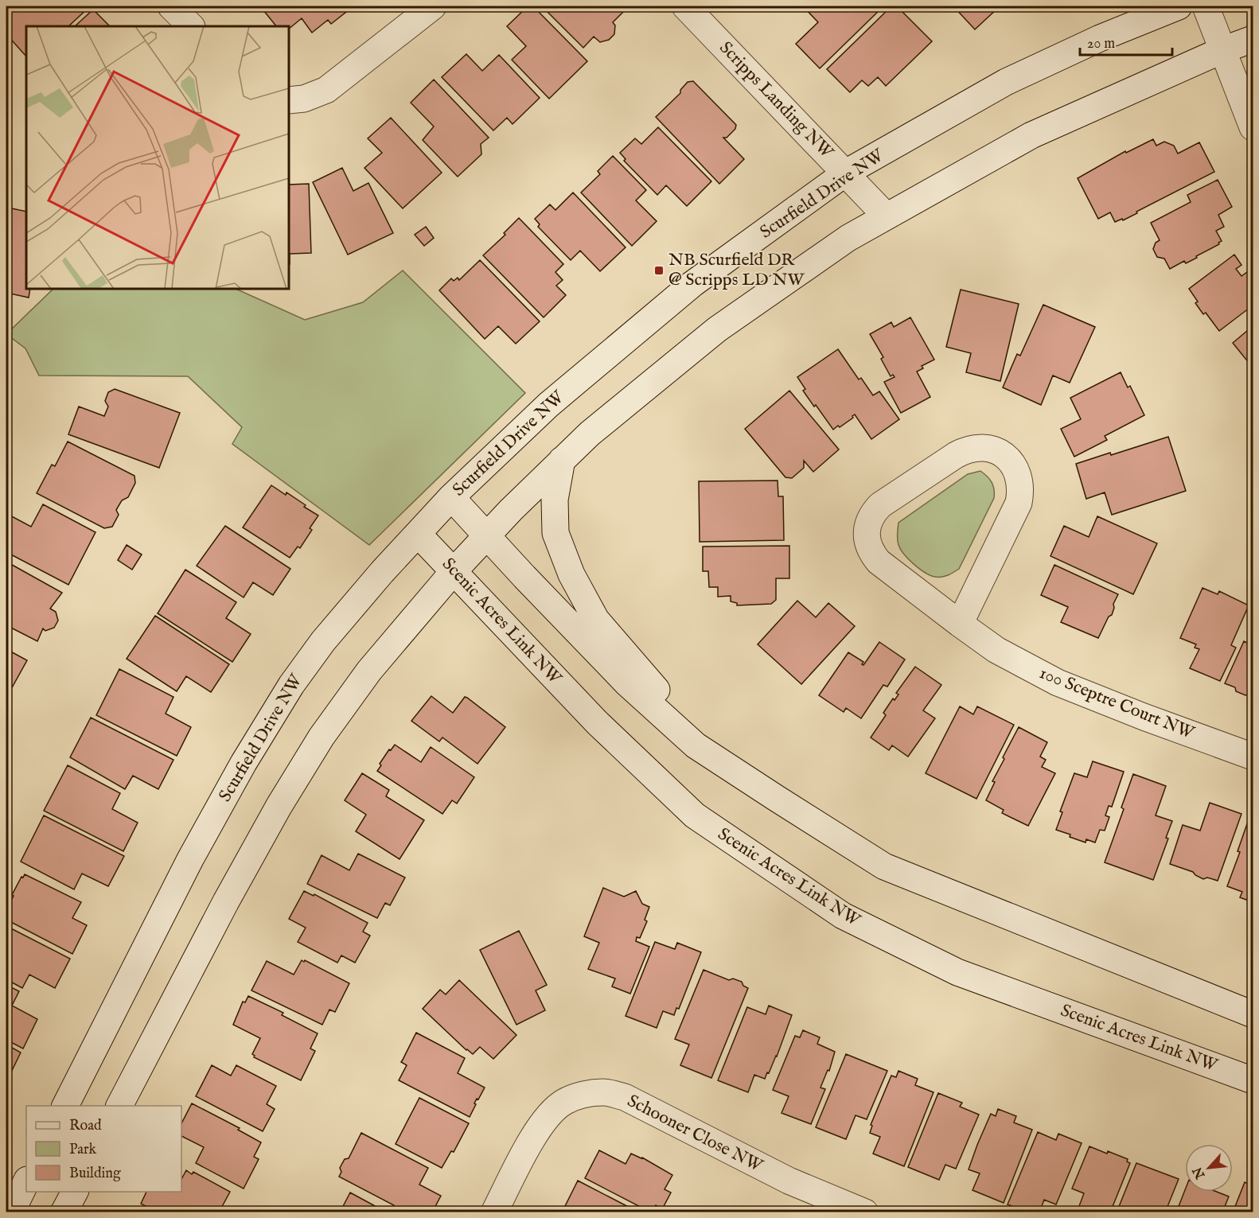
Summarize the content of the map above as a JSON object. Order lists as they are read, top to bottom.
{
  "streets": {
    "street": [
      "Scripps Landing NW",
      "Scurfield Drive NW",
      "Scenic Acres Link NW",
      "100 Sceptre Court NW",
      "Schooner Close NW"
    ]
  },
  "crossings": [
    ["Scripps Landing NW", "Scurfield Drive NW"],
    ["Scurfield Drive NW", "Scenic Acres Link NW"]
  ],
  "places": {
    "transit": ["NB Scurfield DR @ Scripps LD NW"]
  },
  "legend": ["Road", "Park", "Building"],
  "scale_bar": "20 m",
  "north": "bottom left"
}
